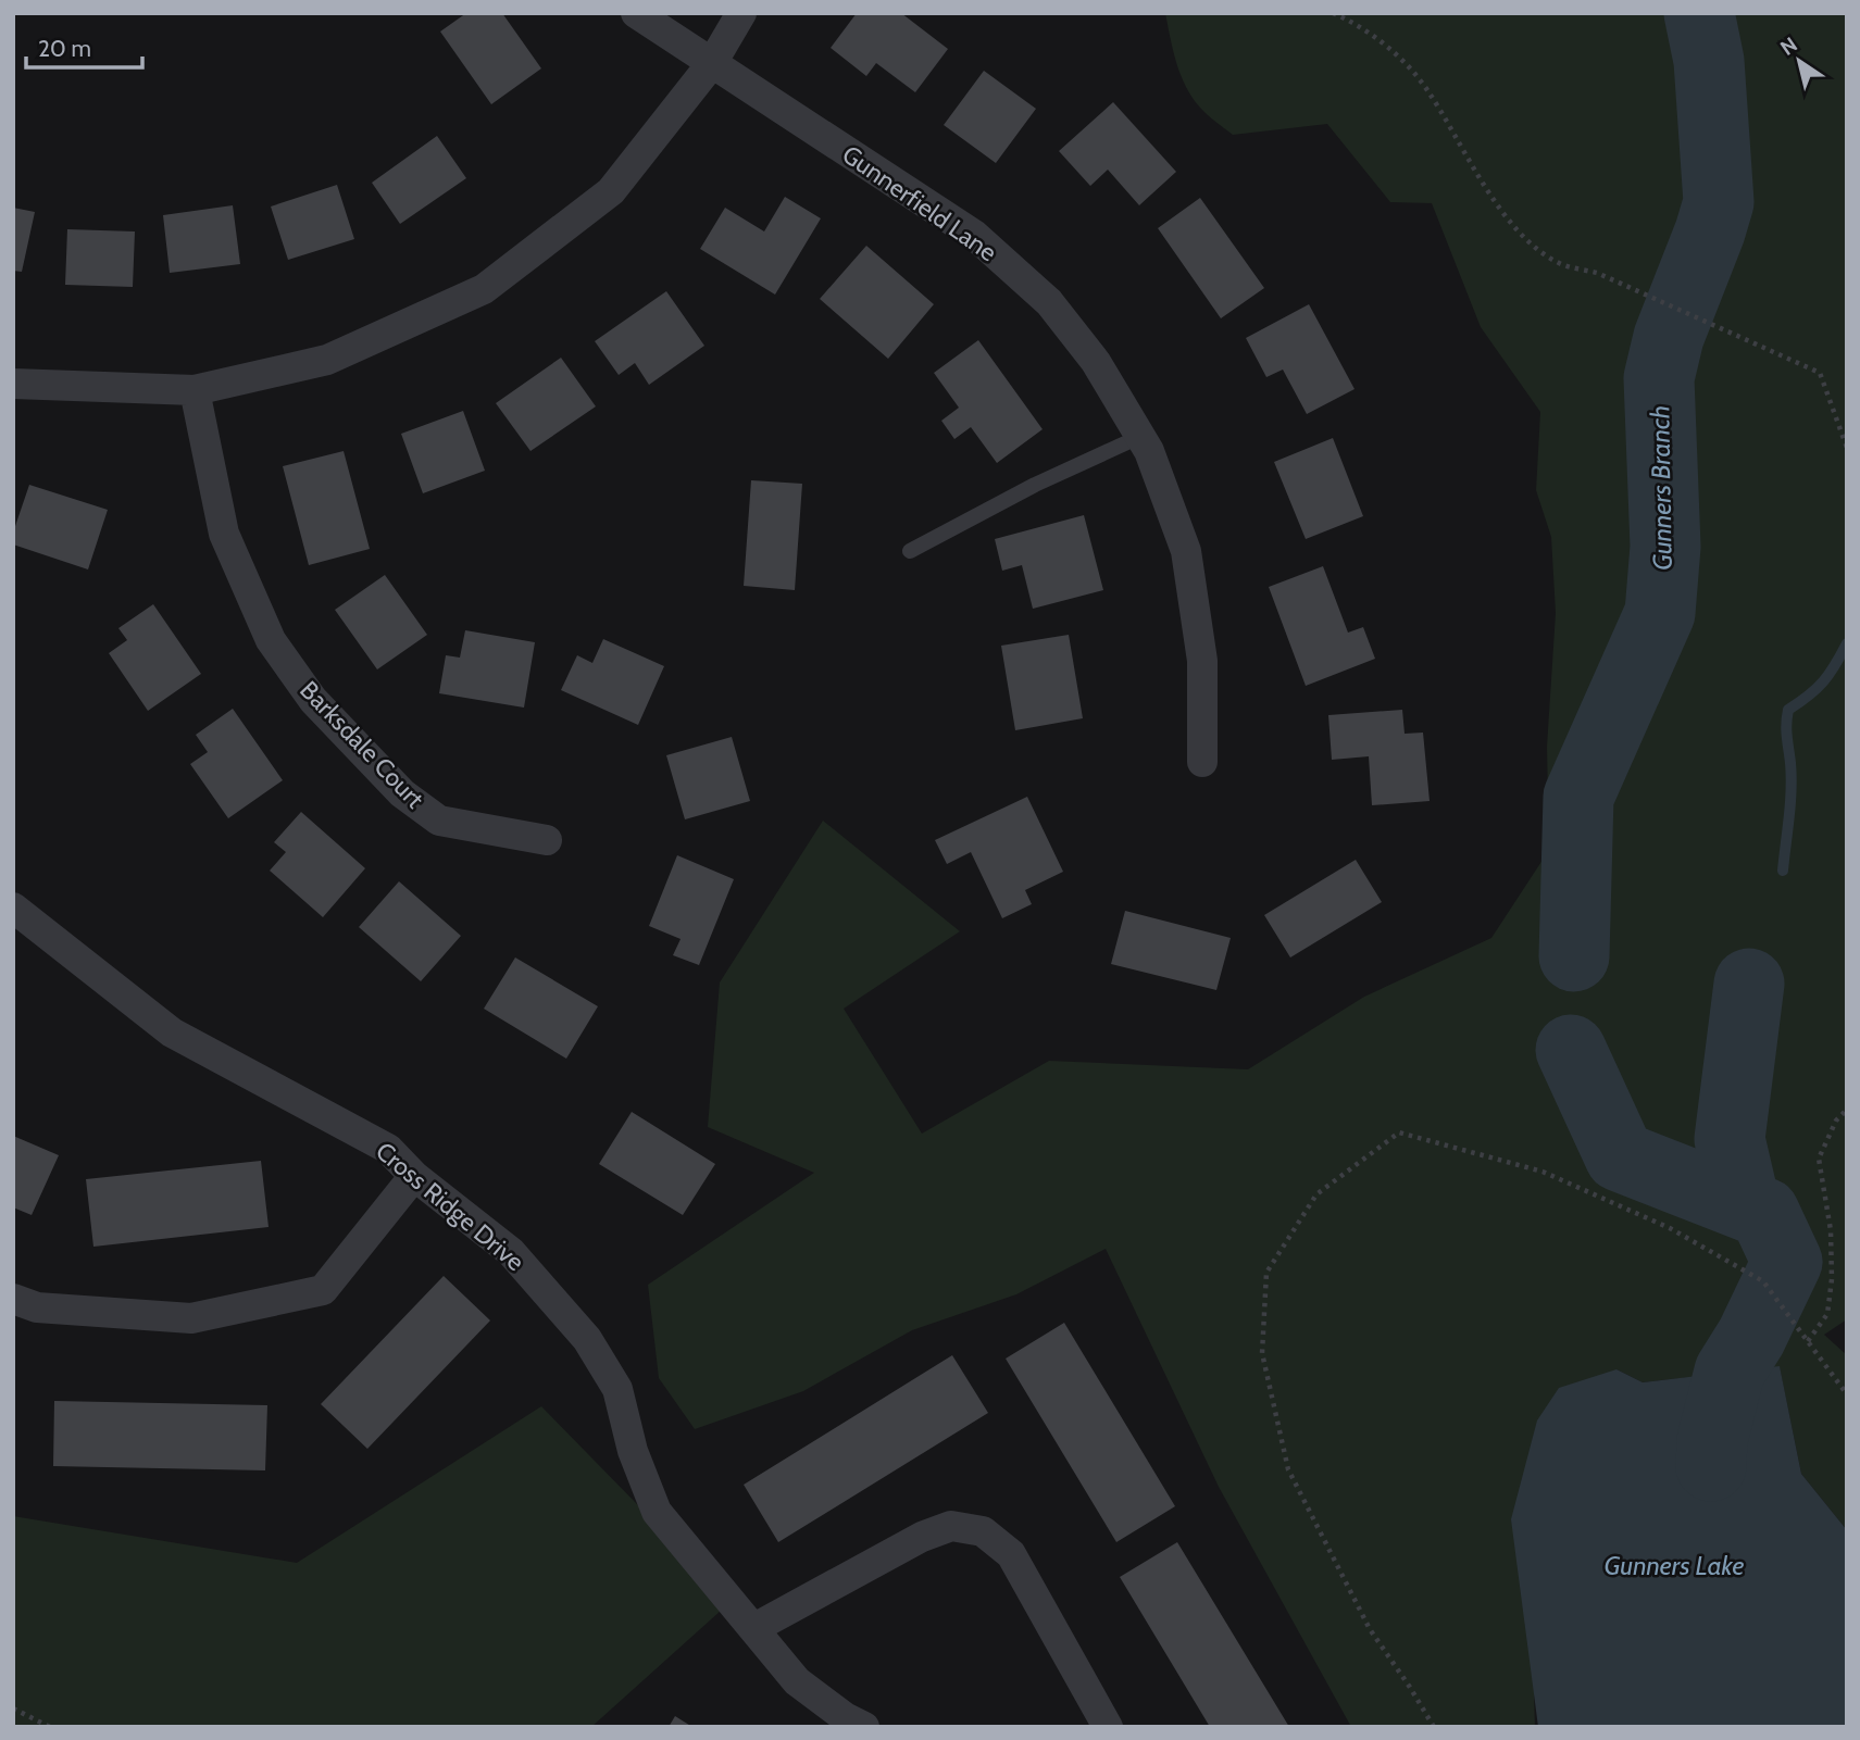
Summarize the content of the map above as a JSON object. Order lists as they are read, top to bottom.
{
  "streets": {
    "street": ["Gunnerfield Lane", "Barksdale Court", "Cross Ridge Drive"]
  },
  "water": ["Gunners Branch", "Gunners Lake"],
  "scale_bar": "20 m",
  "north": "top left"
}
